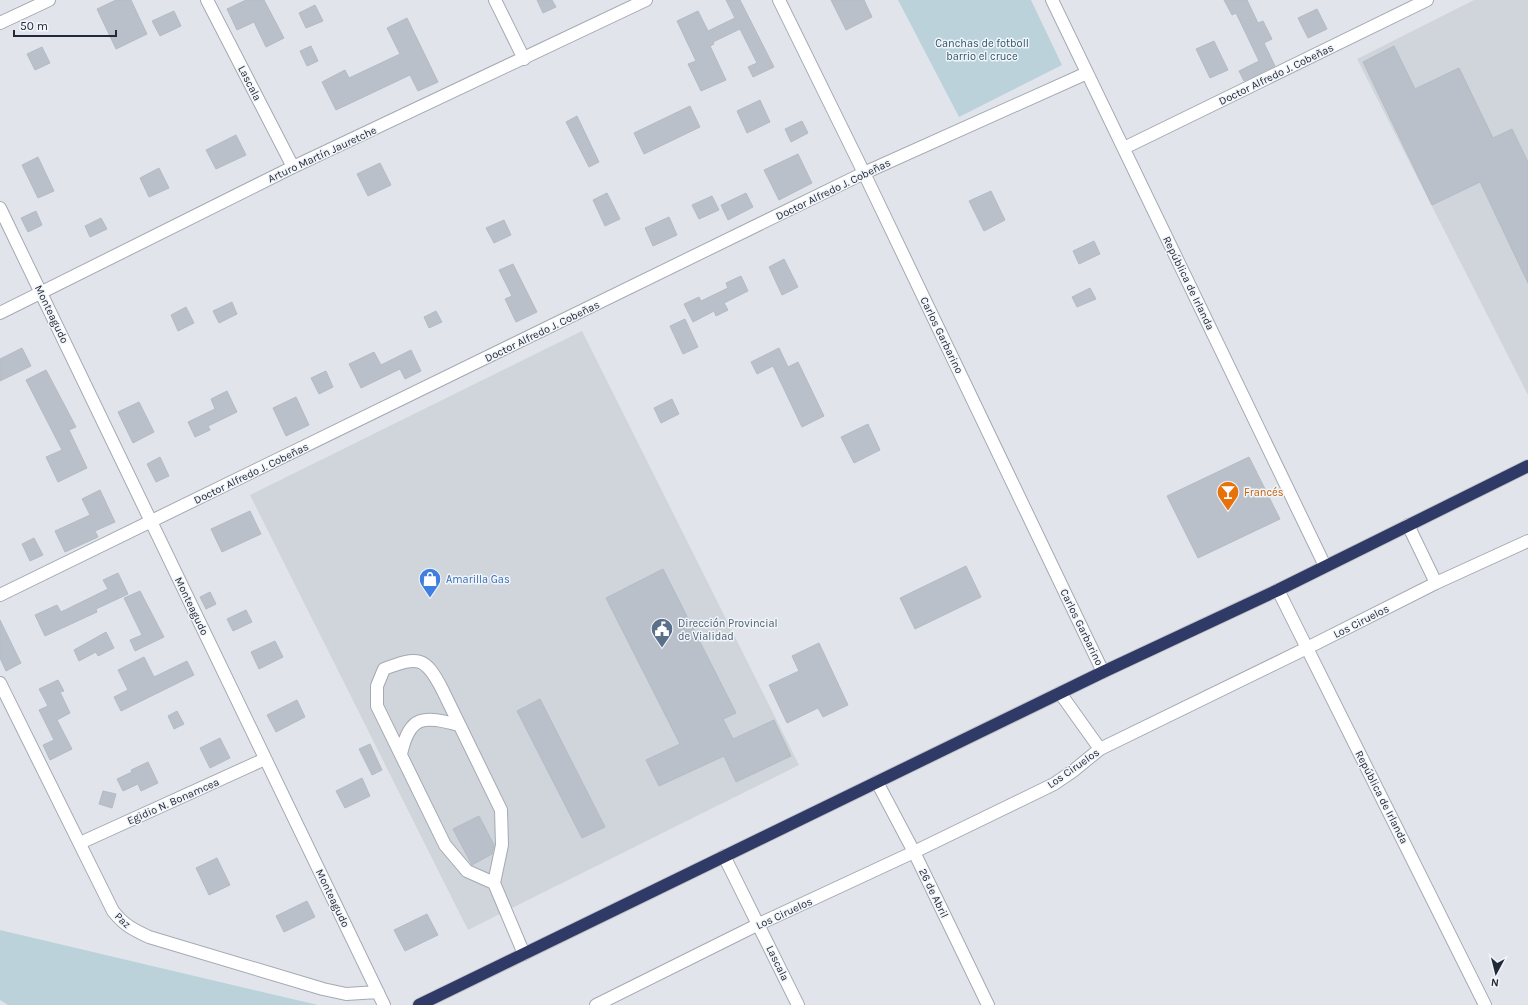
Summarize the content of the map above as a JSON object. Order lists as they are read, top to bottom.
{
  "streets": {
    "street": [
      "Doctor Alfredo J. Cobeñas",
      "Lascala",
      "Arturo Martín Jauretche",
      "República de Irlanda",
      "Monteagudo",
      "Carlos Garbarino",
      "Los Ciruelos",
      "Egidio N. Bonamcea",
      "26 de Abril",
      "Paz"
    ]
  },
  "crossings": [
    ["Doctor Alfredo J. Cobeñas", "República de Irlanda"],
    ["Doctor Alfredo J. Cobeñas", "Monteagudo"],
    ["Doctor Alfredo J. Cobeñas", "Carlos Garbarino"],
    ["Lascala", "Arturo Martín Jauretche"],
    ["Lascala", "Los Ciruelos"],
    ["Arturo Martín Jauretche", "Monteagudo"],
    ["República de Irlanda", "Los Ciruelos"],
    ["Monteagudo", "Egidio N. Bonamcea"],
    ["Monteagudo", "Paz"],
    ["Los Ciruelos", "26 de Abril"],
    ["Egidio N. Bonamcea", "Paz"]
  ],
  "parks": ["Canchas de fotboll barrio el cruce"],
  "places": {
    "bar": ["Francés"],
    "shop": ["Amarilla Gas"],
    "public building": ["Dirección Provincial de Vialidad"]
  },
  "scale_bar": "50 m",
  "north": "bottom"
}
